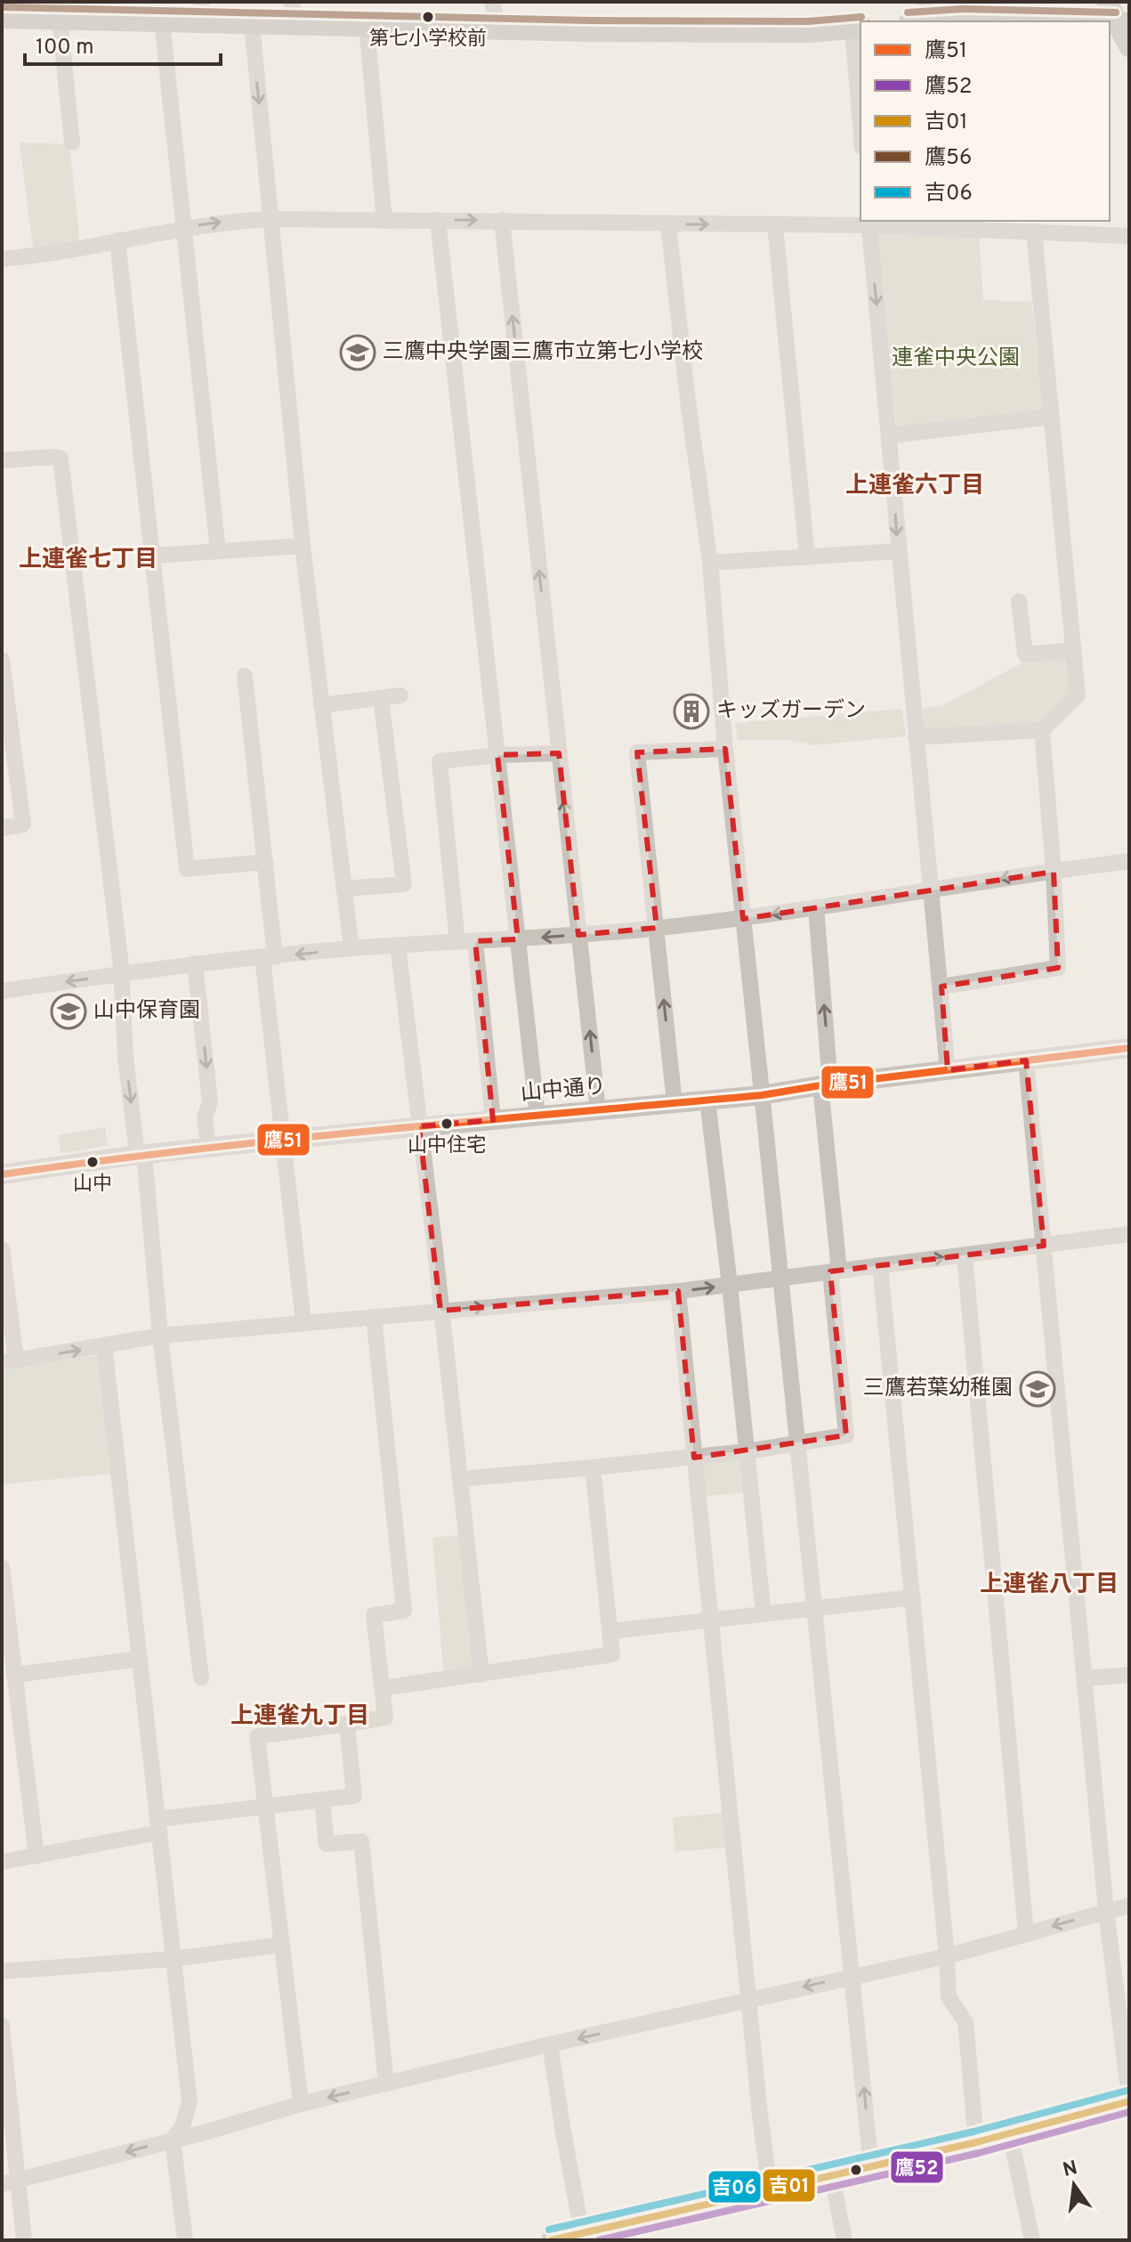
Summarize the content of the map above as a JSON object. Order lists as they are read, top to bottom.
{
  "streets": {
    "street": ["山中通り"]
  },
  "districts": [
    "上連雀六丁目",
    "上連雀七丁目",
    "上連雀八丁目",
    "上連雀九丁目"
  ],
  "parks": ["連雀中央公園"],
  "places": {
    "other": ["第七小学校前", "山中住宅", "山中"],
    "school or university": ["三鷹中央学園三鷹市立第七小学校", "山中保育園", "三鷹若葉幼稚園"],
    "building": ["キッズガーデン"]
  },
  "lines": [
    "transit line 鷹56",
    "transit line 鷹51",
    "transit line 吉06",
    "transit line 吉01",
    "transit line 鷹52"
  ],
  "legend": [
    "鷹51",
    "鷹52",
    "吉01",
    "鷹56",
    "吉06"
  ],
  "scale_bar": "100 m",
  "north": "top"
}
